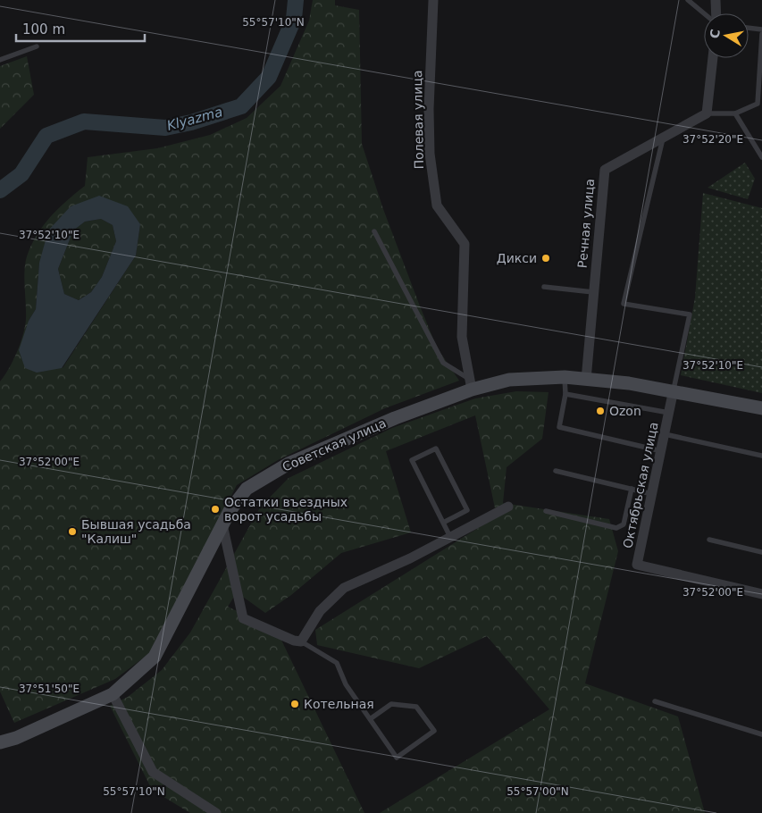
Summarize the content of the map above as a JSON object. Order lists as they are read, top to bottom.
{
  "streets": {
    "main road": ["Советская улица"],
    "street": ["Полевая улица", "Речная улица", "Октябрьская улица"]
  },
  "crossings": [
    ["Полевая улица", "Советская улица"],
    ["Речная улица", "Советская улица"],
    ["Советская улица", "Октябрьская улица"]
  ],
  "water": ["Klyazma"],
  "places": [
    "Дикси",
    "Ozon",
    "Остатки въездных ворот усадьбы",
    "Бывшая усадьба \"Калиш\"",
    "Котельная"
  ],
  "scale_bar": "100 m",
  "north": "left",
  "coordinates": [
    "55°57'10\"N",
    "37°52'20\"E",
    "37°52'10\"E",
    "37°52'00\"E",
    "37°51'50\"E",
    "55°57'00\"N"
  ]
}
